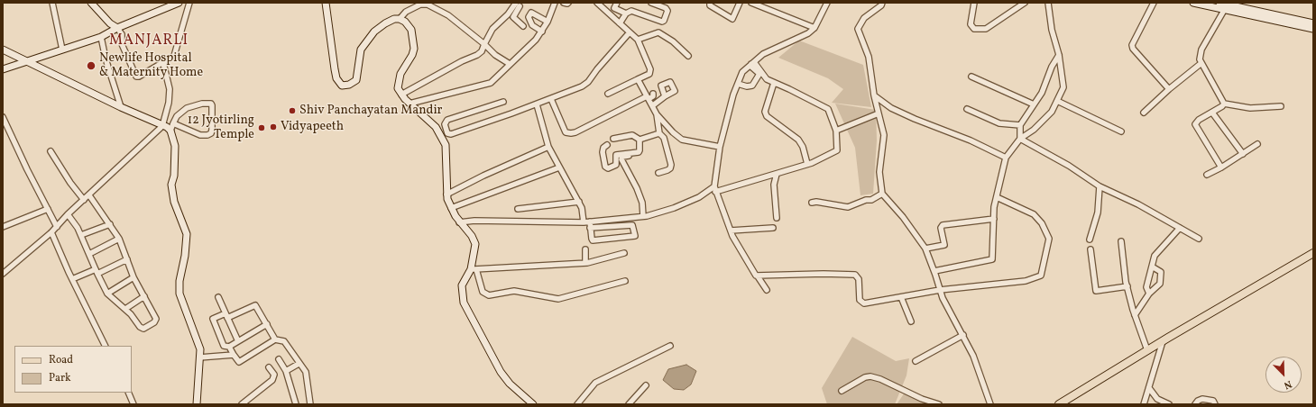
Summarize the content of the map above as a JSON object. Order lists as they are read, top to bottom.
{
  "districts": ["MANJARLI"],
  "places": [
    "Newlife Hospital & Maternity Home",
    "Shiv Panchayatan Mandir",
    "Vidyapeeth",
    "12 Jyotirling Temple"
  ],
  "legend": ["Road", "Park"],
  "north": "bottom right"
}
